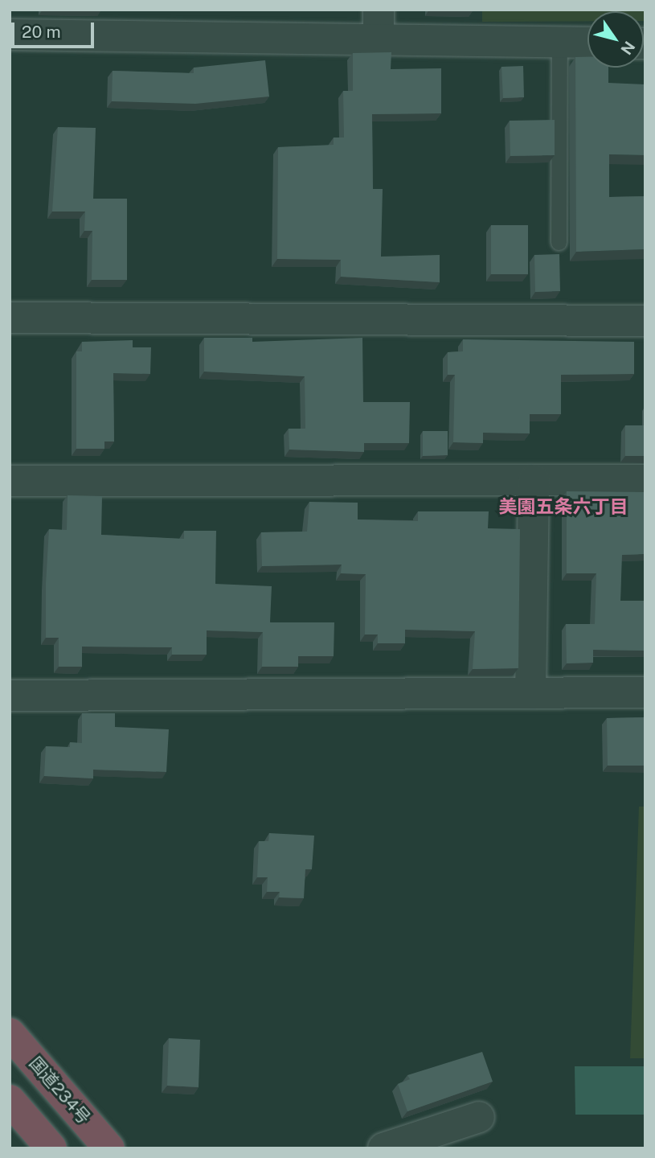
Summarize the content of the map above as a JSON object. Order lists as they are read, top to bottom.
{
  "streets": {
    "highway": ["国道234号"]
  },
  "districts": ["美園五条六丁目"],
  "scale_bar": "20 m",
  "north": "bottom right"
}
